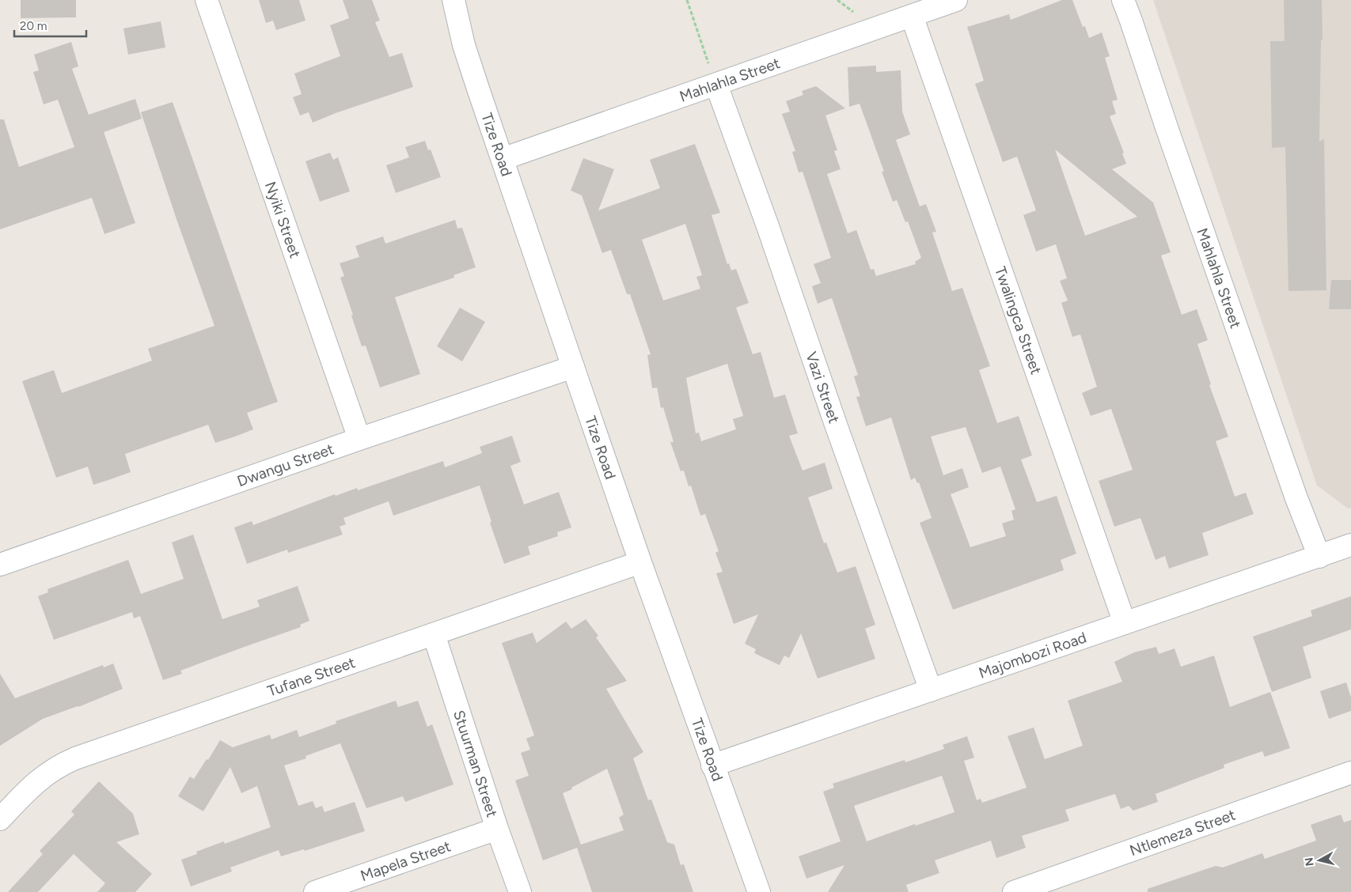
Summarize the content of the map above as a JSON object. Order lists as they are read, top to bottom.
{
  "streets": {
    "street": [
      "Mahlahla Street",
      "Tize Road",
      "Nyiki Street",
      "Twalingca Street",
      "Vazi Street",
      "Dwangu Street",
      "Majombozi Road",
      "Tufane Street",
      "Stuurman Street",
      "Ntlemeza Street",
      "Mapela Street"
    ]
  },
  "crossings": [
    ["Mahlahla Street", "Tize Road"],
    ["Mahlahla Street", "Twalingca Street"],
    ["Mahlahla Street", "Vazi Street"],
    ["Mahlahla Street", "Majombozi Road"],
    ["Tize Road", "Dwangu Street"],
    ["Tize Road", "Majombozi Road"],
    ["Tize Road", "Tufane Street"],
    ["Nyiki Street", "Dwangu Street"],
    ["Twalingca Street", "Majombozi Road"],
    ["Vazi Street", "Majombozi Road"],
    ["Tufane Street", "Stuurman Street"],
    ["Stuurman Street", "Mapela Street"]
  ],
  "scale_bar": "20 m",
  "north": "left"
}
